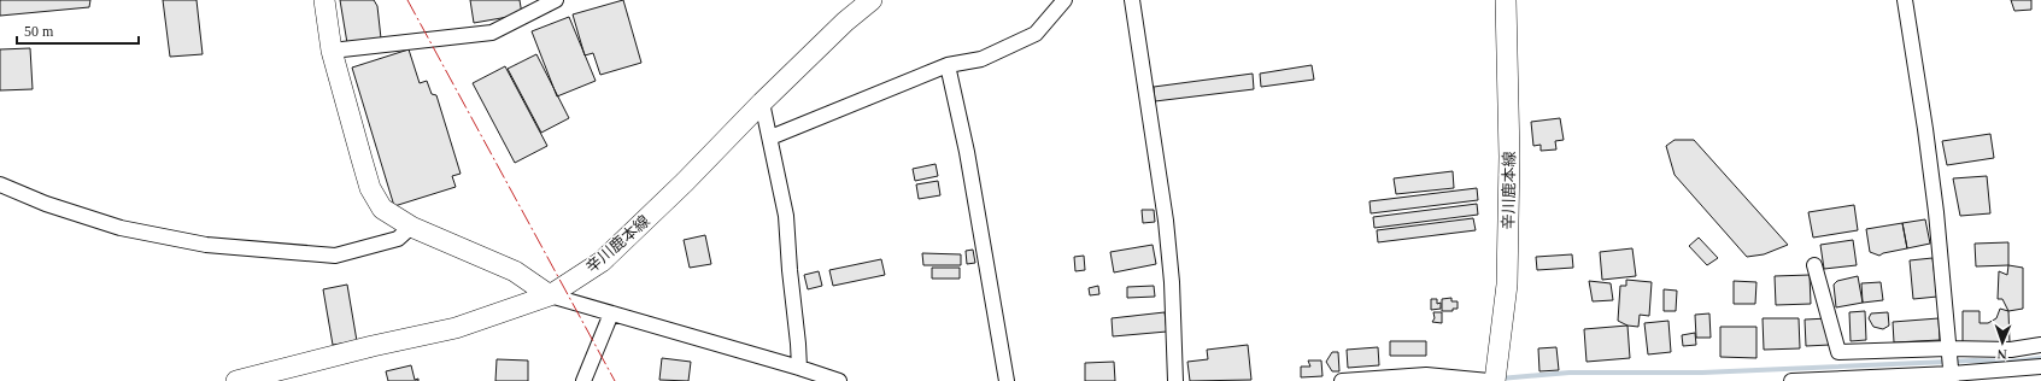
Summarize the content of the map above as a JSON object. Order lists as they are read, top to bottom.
{
  "streets": {
    "main road": ["辛川鹿本線"]
  },
  "scale_bar": "50 m",
  "north": "bottom"
}
